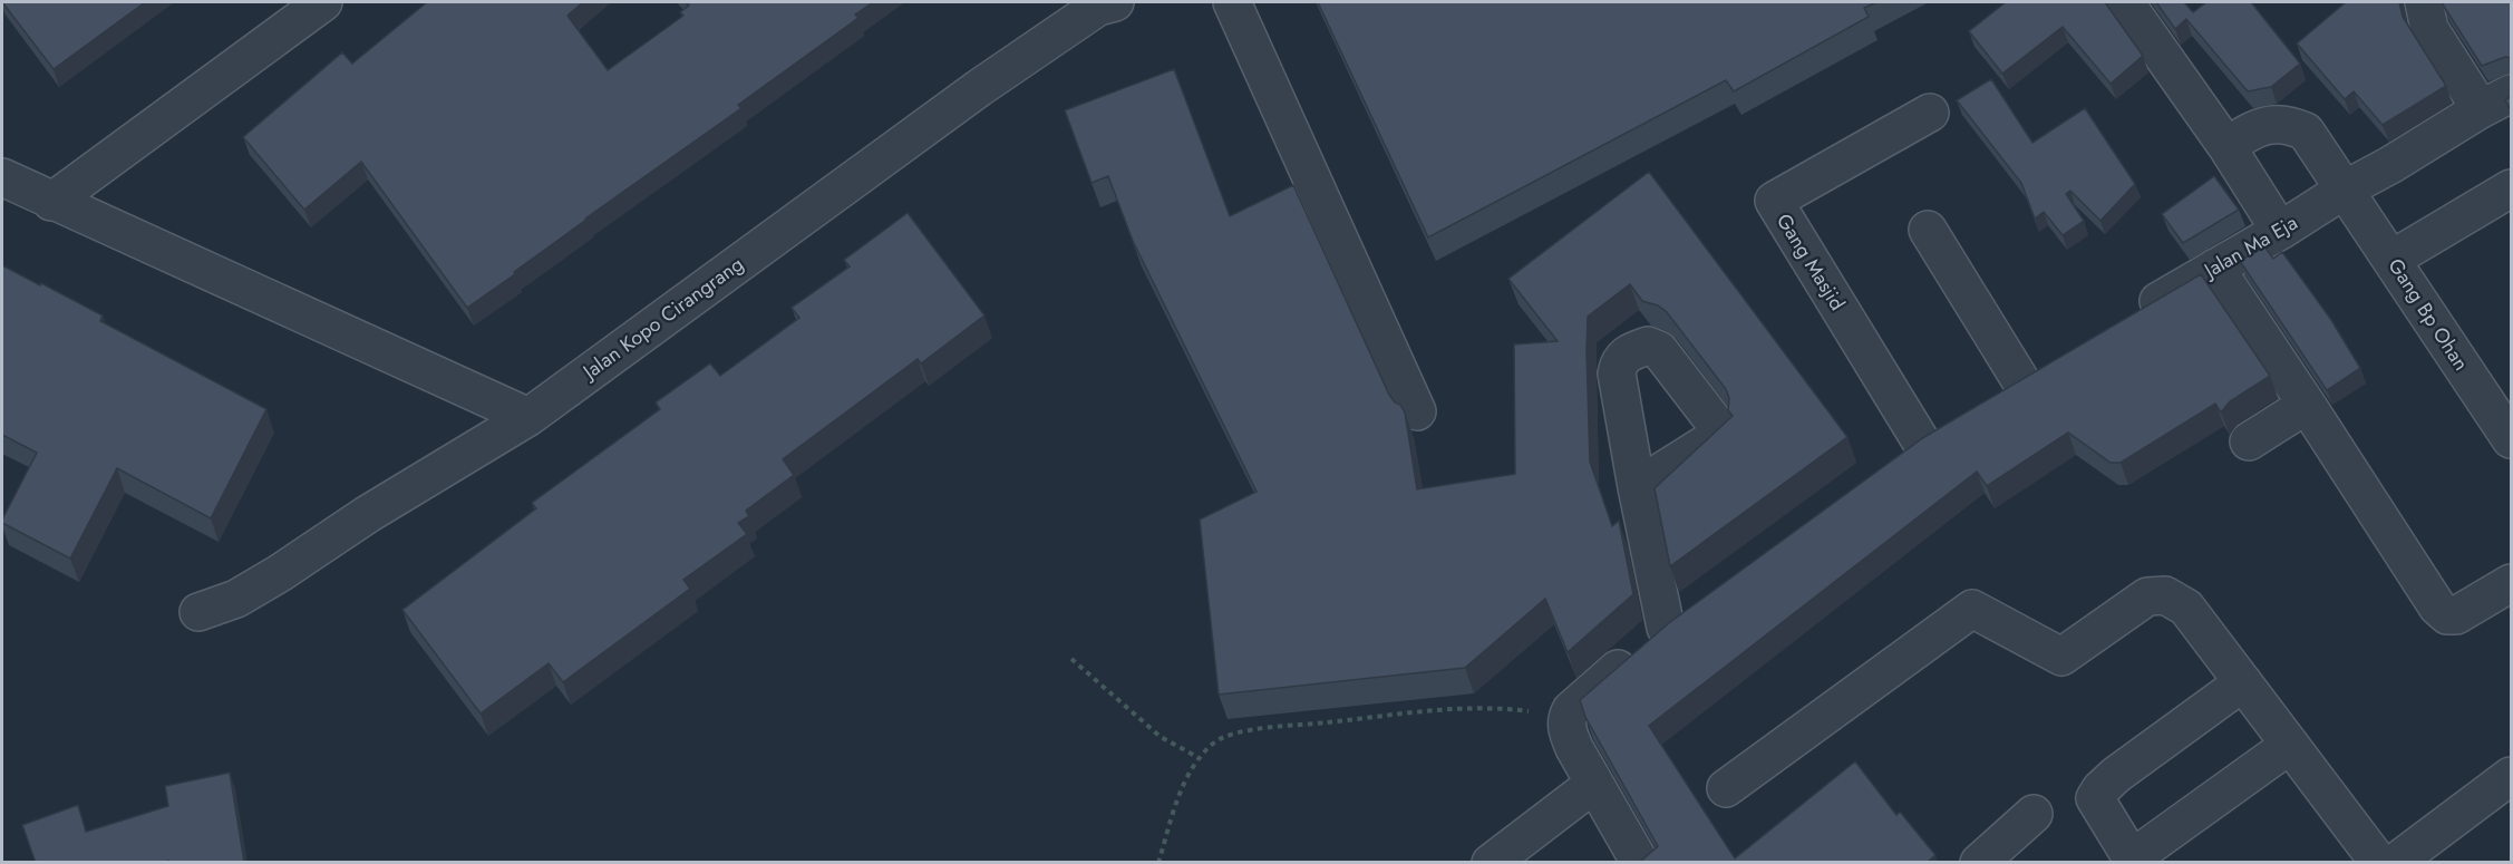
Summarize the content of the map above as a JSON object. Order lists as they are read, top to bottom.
{
  "streets": {
    "street": [
      "Jalan Ma Eja",
      "Gang Masjid",
      "Gang Bp Ohan",
      "Jalan Kopo Cirangrang"
    ]
  },
  "crossings": [
    ["Jalan Ma Eja", "Gang Bp Ohan"]
  ]
}
